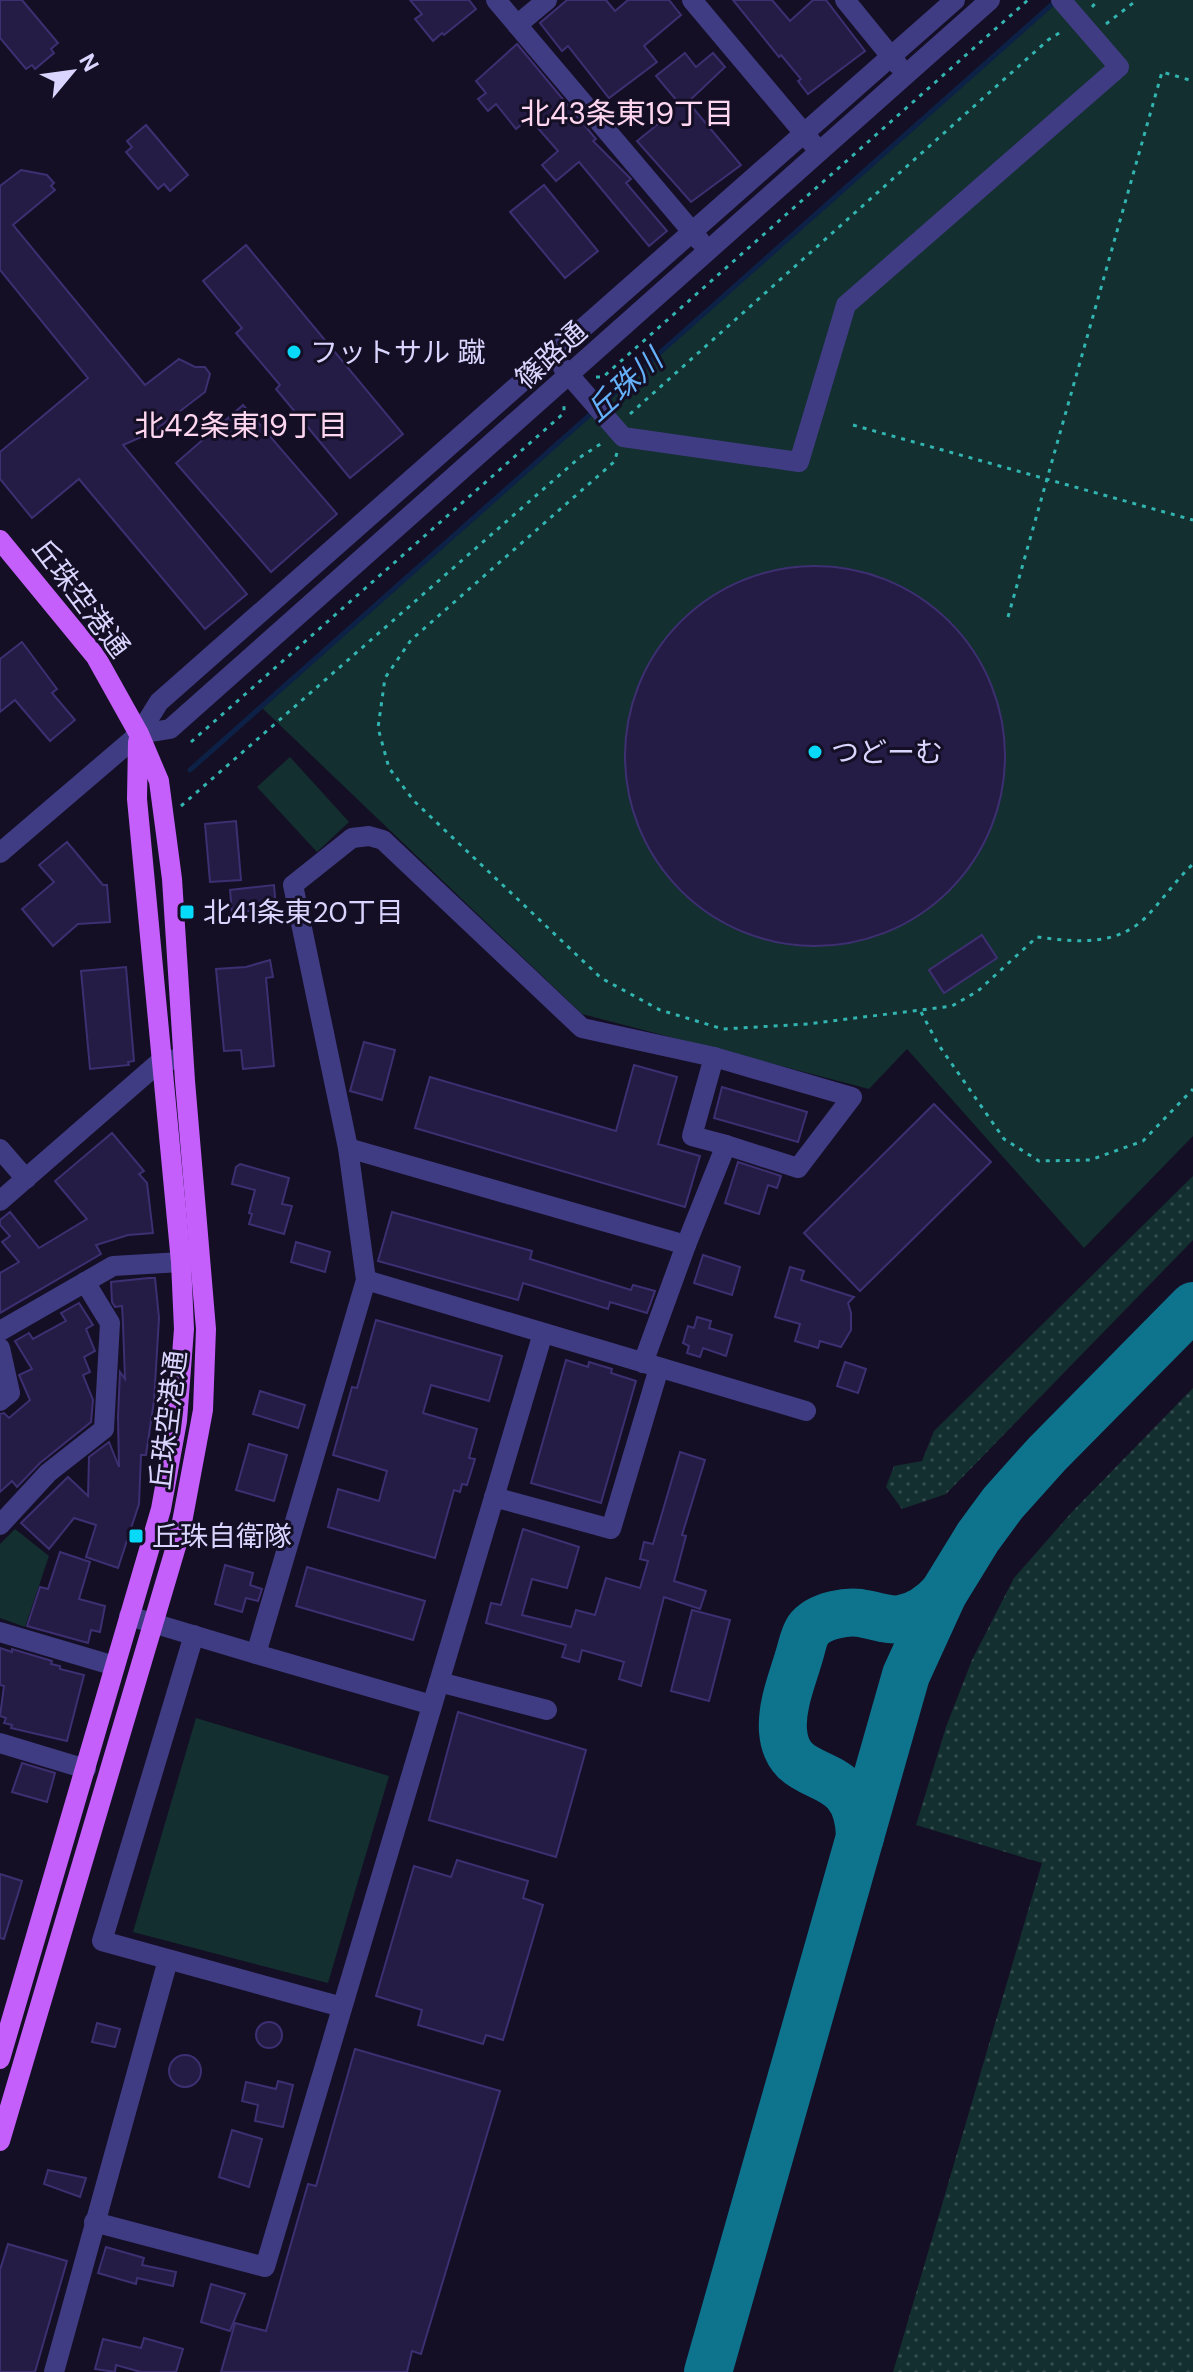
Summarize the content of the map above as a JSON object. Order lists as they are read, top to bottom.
{
  "streets": {
    "main road": ["丘珠空港通"],
    "street": ["篠路通"]
  },
  "crossings": [
    ["篠路通", "丘珠空港通"]
  ],
  "districts": ["北43条東19丁目", "北42条東19丁目"],
  "water": ["丘珠川"],
  "places": {
    "other": ["フットサル 蹴", "つどーむ"],
    "transit": ["北41条東20丁目", "丘珠自衛隊"]
  },
  "north": "top right"
}
